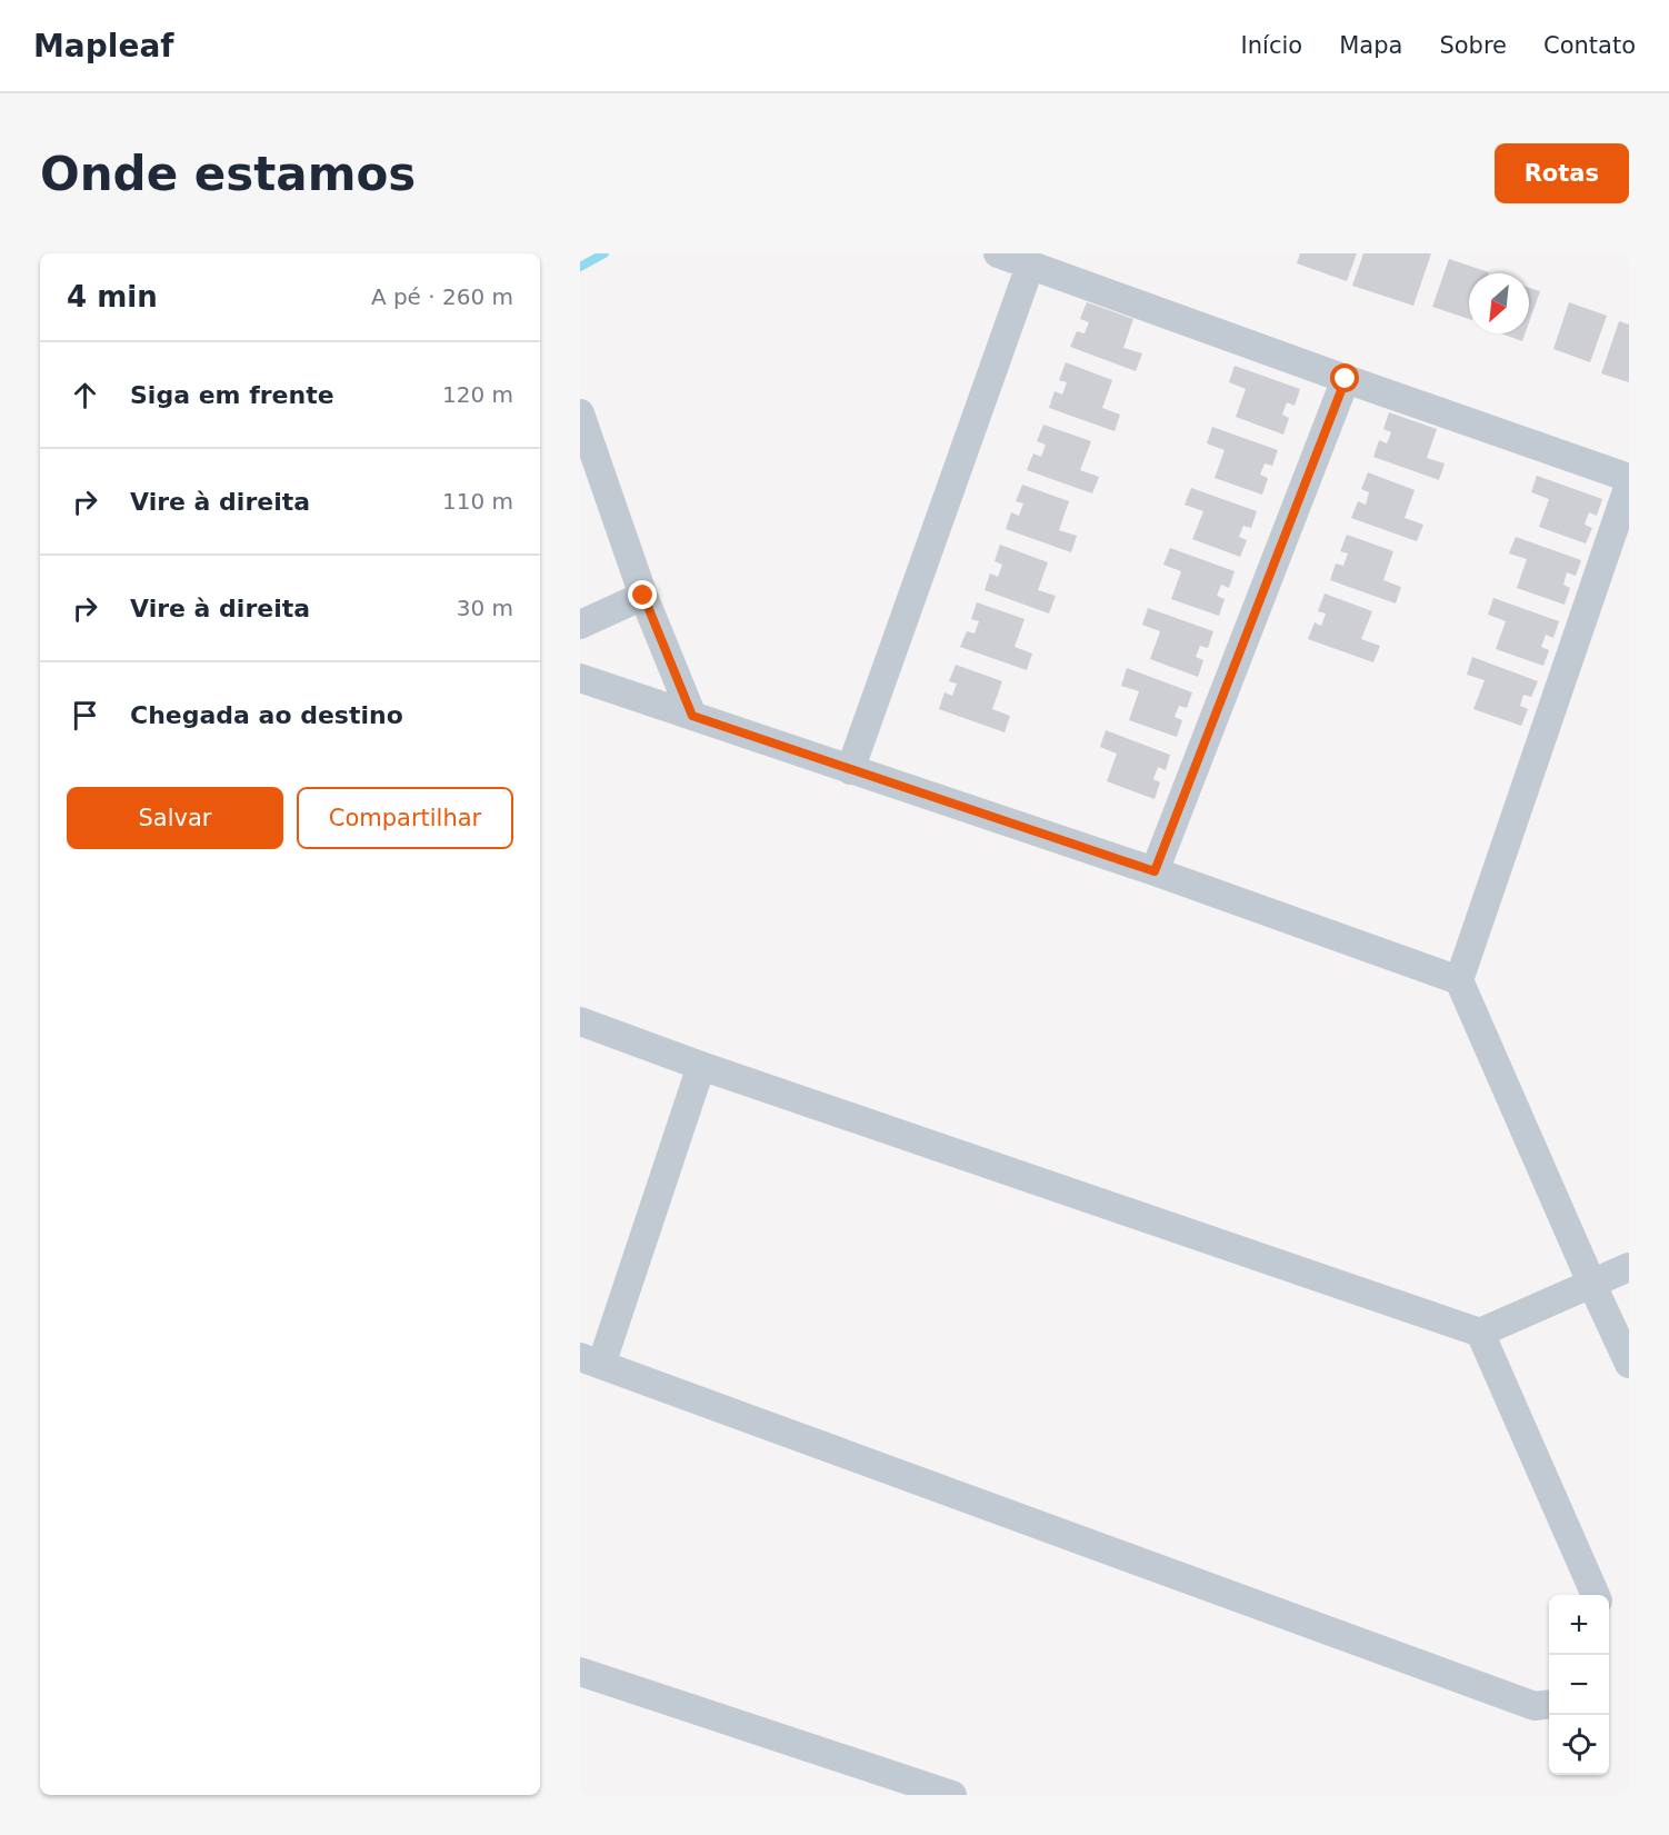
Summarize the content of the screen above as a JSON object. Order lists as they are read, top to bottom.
{
  "north": "bottom left",
  "page": {
    "header": "Mapleaf",
    "nav": [
      "Início",
      "Mapa",
      "Sobre",
      "Contato"
    ],
    "buttons": [
      "Rotas",
      ["Salvar", "Compartilhar"]
    ],
    "title": "Onde estamos",
    "heading": ["4 min", "A pé · 260 m"],
    "list": [
      ["Siga em frente", "120 m"],
      ["Vire à direita", "110 m"],
      ["Vire à direita", "30 m"],
      "Chegada ao destino"
    ],
    "map_buttons": ["+", "−"]
  }
}
